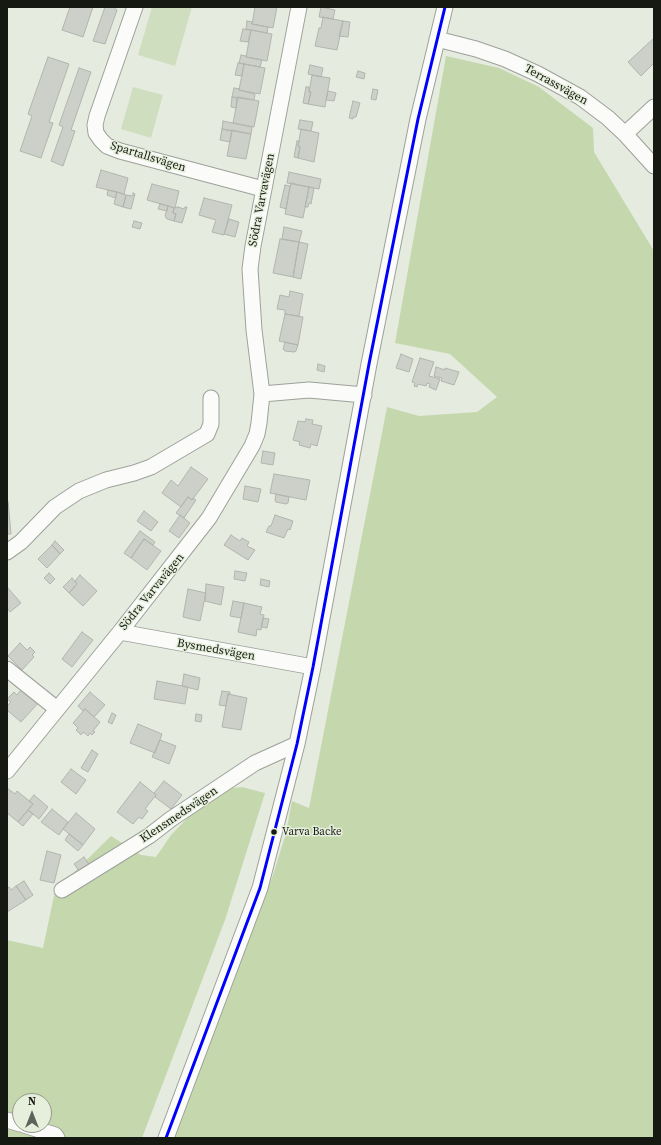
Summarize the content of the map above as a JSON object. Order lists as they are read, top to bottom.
{
  "streets": {
    "street": [
      "Terrassvägen",
      "Spartallsvägen",
      "Södra Varvavägen",
      "Bysmedsvägen",
      "Klensmedsvägen"
    ]
  },
  "crossings": [
    ["Spartallsvägen", "Södra Varvavägen"],
    ["Södra Varvavägen", "Bysmedsvägen"]
  ],
  "places": ["Varva Backe"],
  "north": "top"
}
